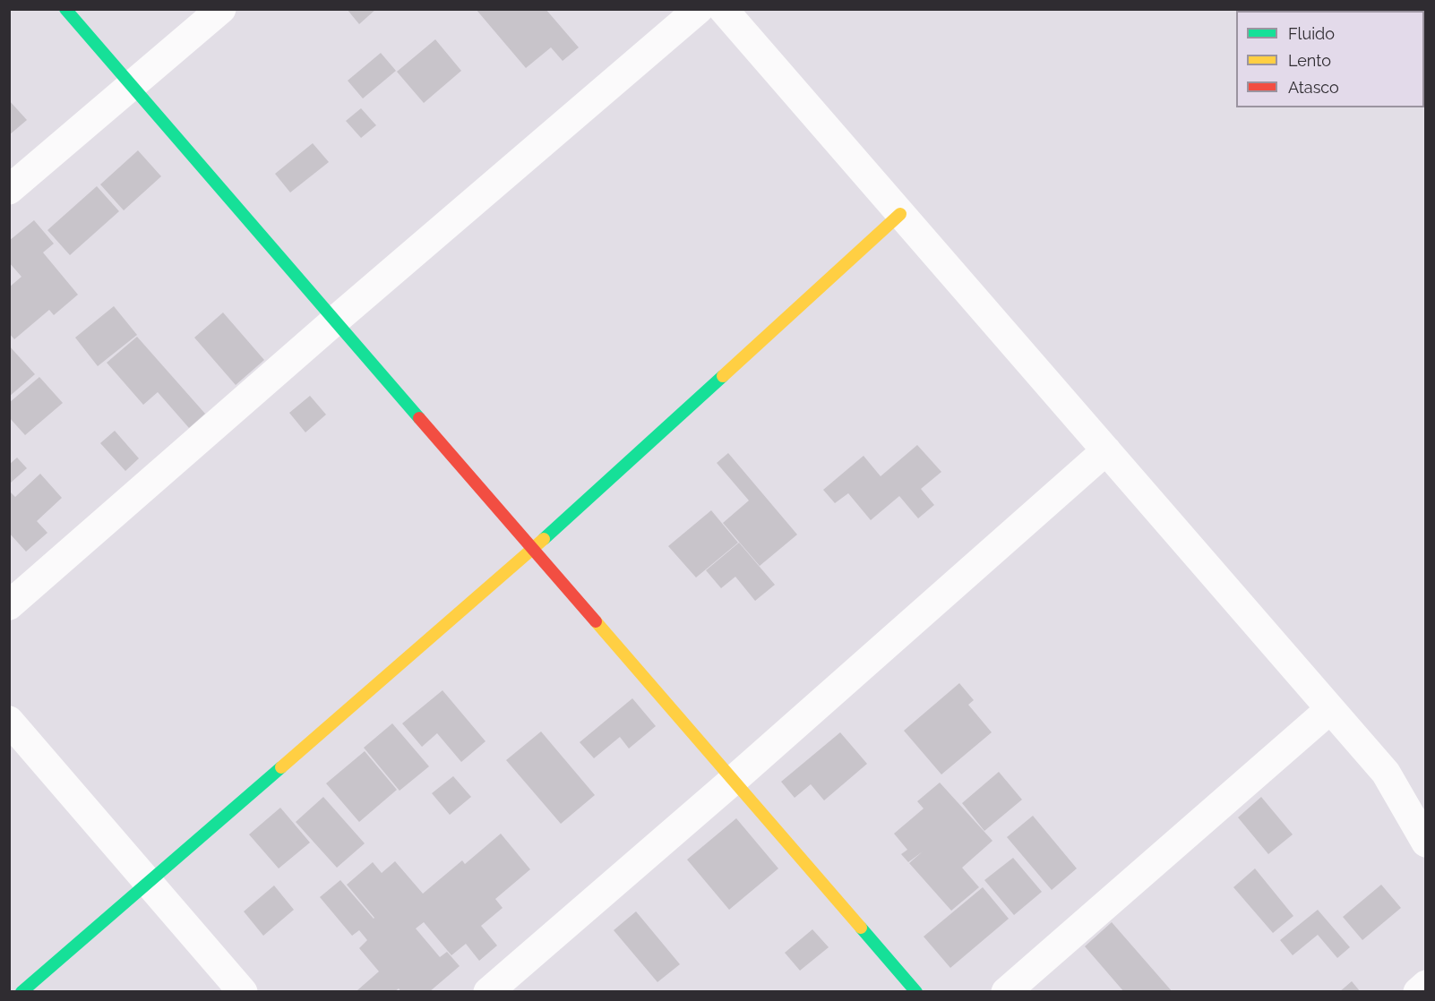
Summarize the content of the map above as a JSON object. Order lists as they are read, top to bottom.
{
  "legend": ["Fluido", "Lento", "Atasco"]
}
